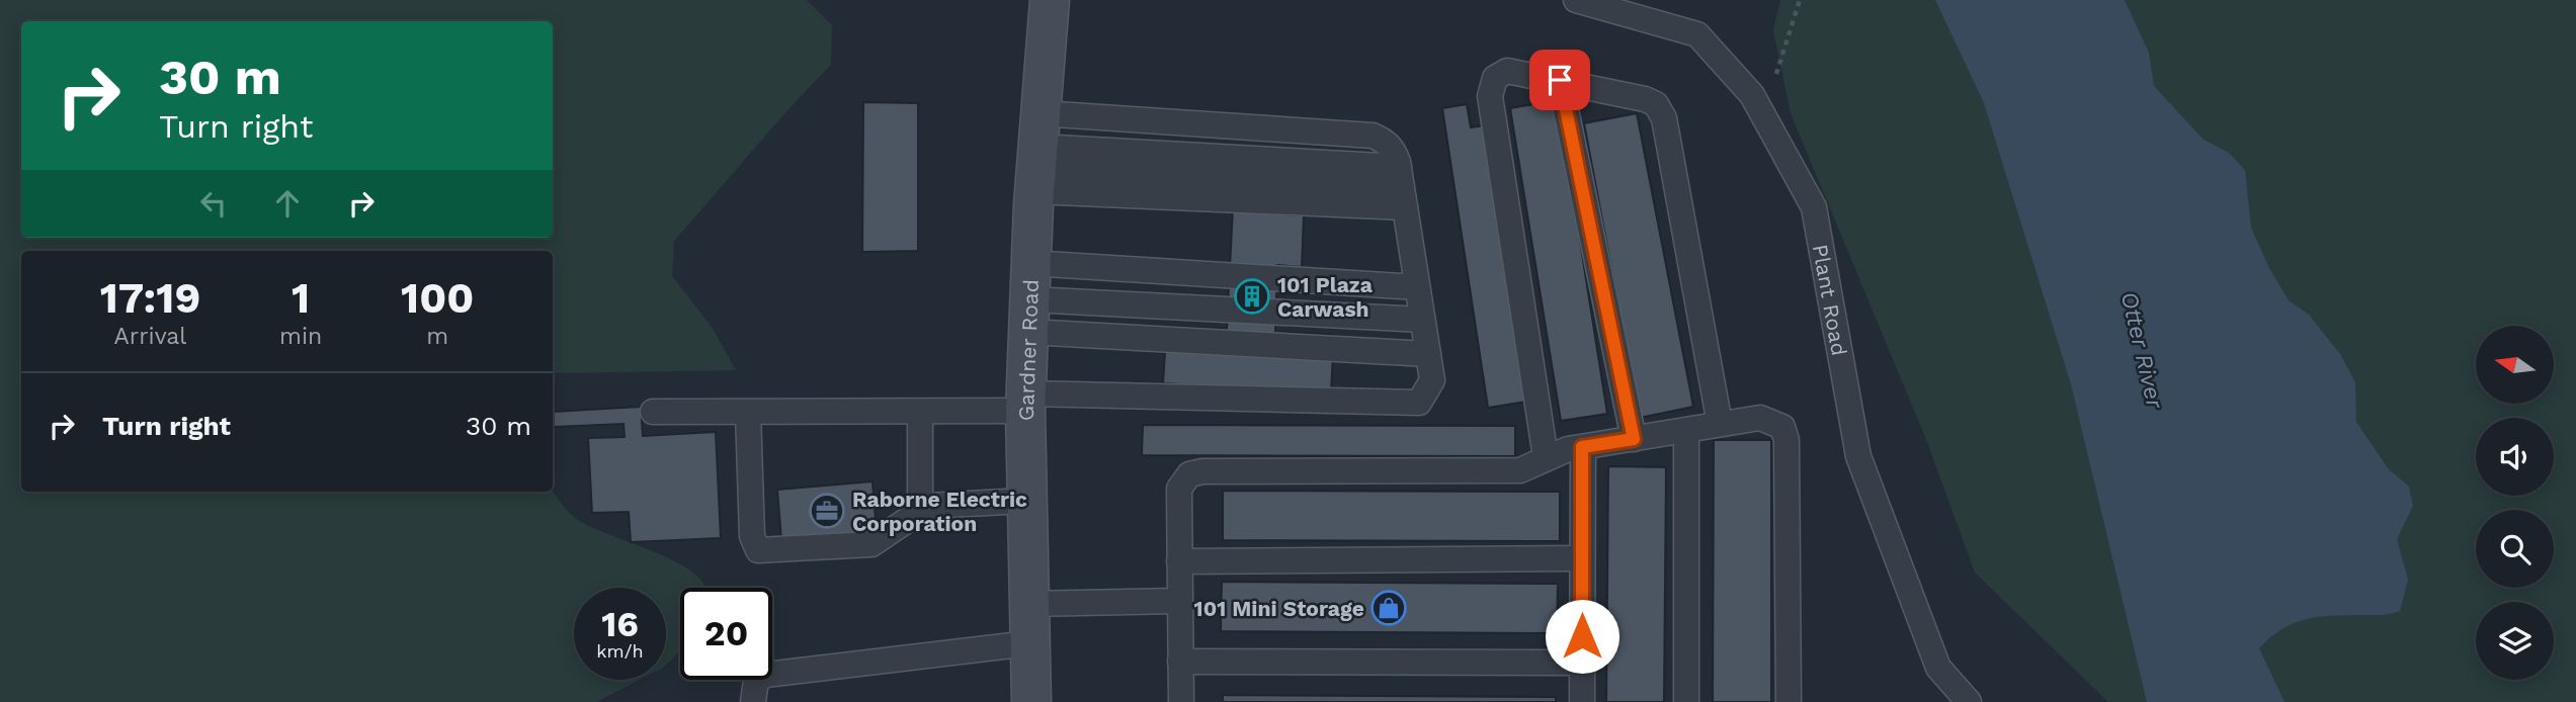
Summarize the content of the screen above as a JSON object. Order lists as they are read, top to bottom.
{
  "streets": {
    "main road": ["Gardner Road"],
    "lane": ["Plant Road"]
  },
  "water": ["Otter River"],
  "places": {
    "building": ["101 Plaza Carwash"],
    "office": ["Raborne Electric Corporation"],
    "shop": ["101 Mini Storage"]
  },
  "north": "left",
  "page": {
    "turn": ["30 m", "Turn right"],
    "eta": [
      "17:19",
      "Arrival",
      "1",
      "min",
      "100",
      "m"
    ],
    "list": [
      {
        "name": "Turn right",
        "value": "30 m"
      }
    ],
    "speed": "16 km/h",
    "limit": "20"
  }
}
